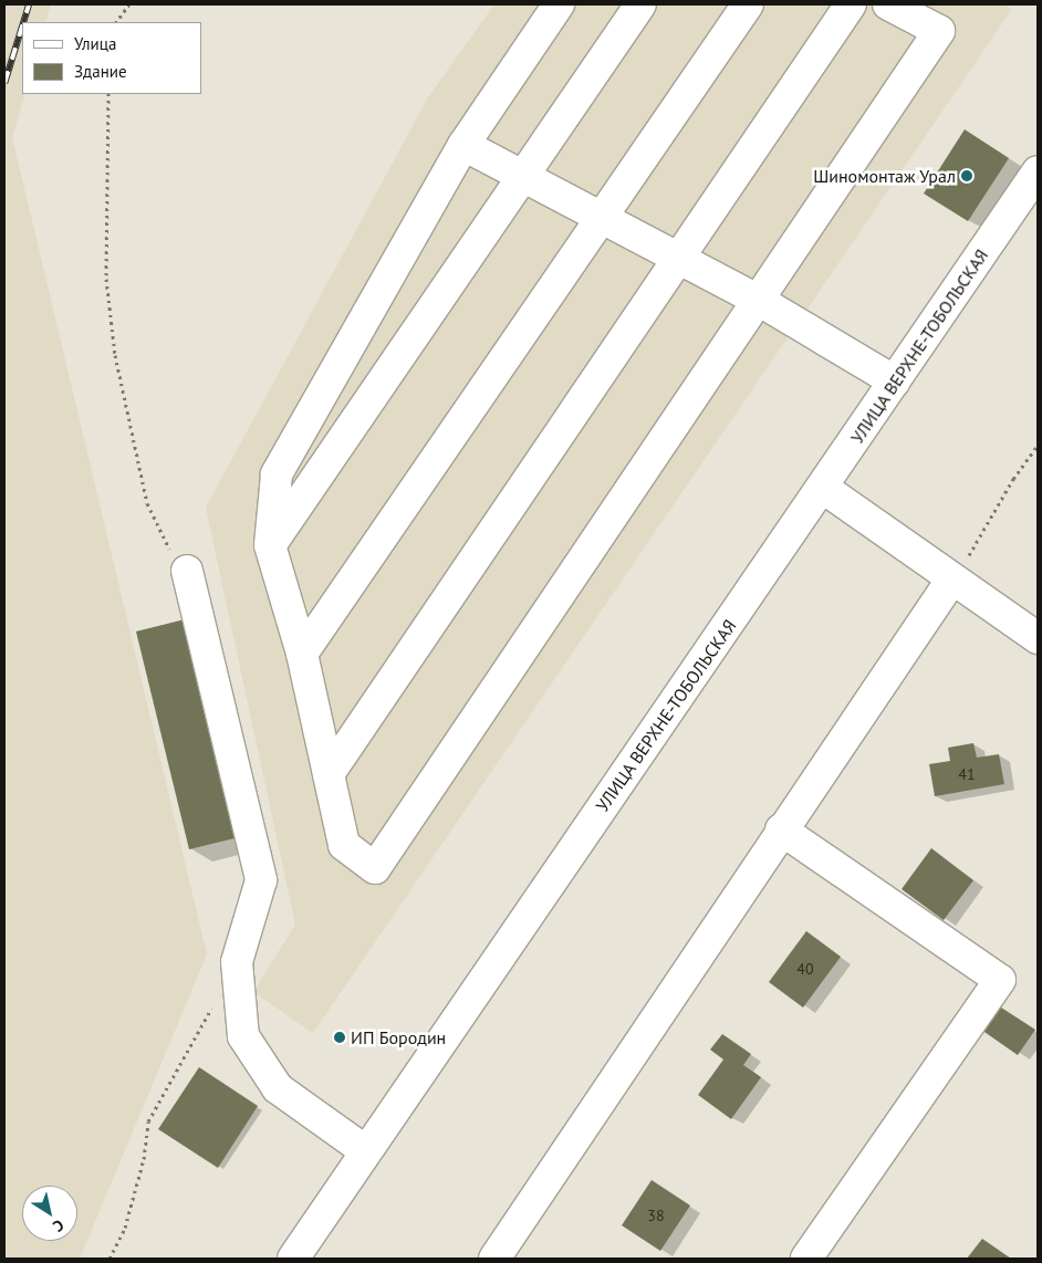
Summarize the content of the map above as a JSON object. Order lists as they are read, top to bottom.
{
  "streets": {
    "street": ["УЛИЦА ВЕРХНЕ-ТОБОЛЬСКАЯ"]
  },
  "places": ["Шиномонтаж Урал", "ИП Бородин"],
  "house_numbers": ["41", "40", "38"],
  "legend": ["Улица", "Здание"],
  "north": "bottom right"
}
